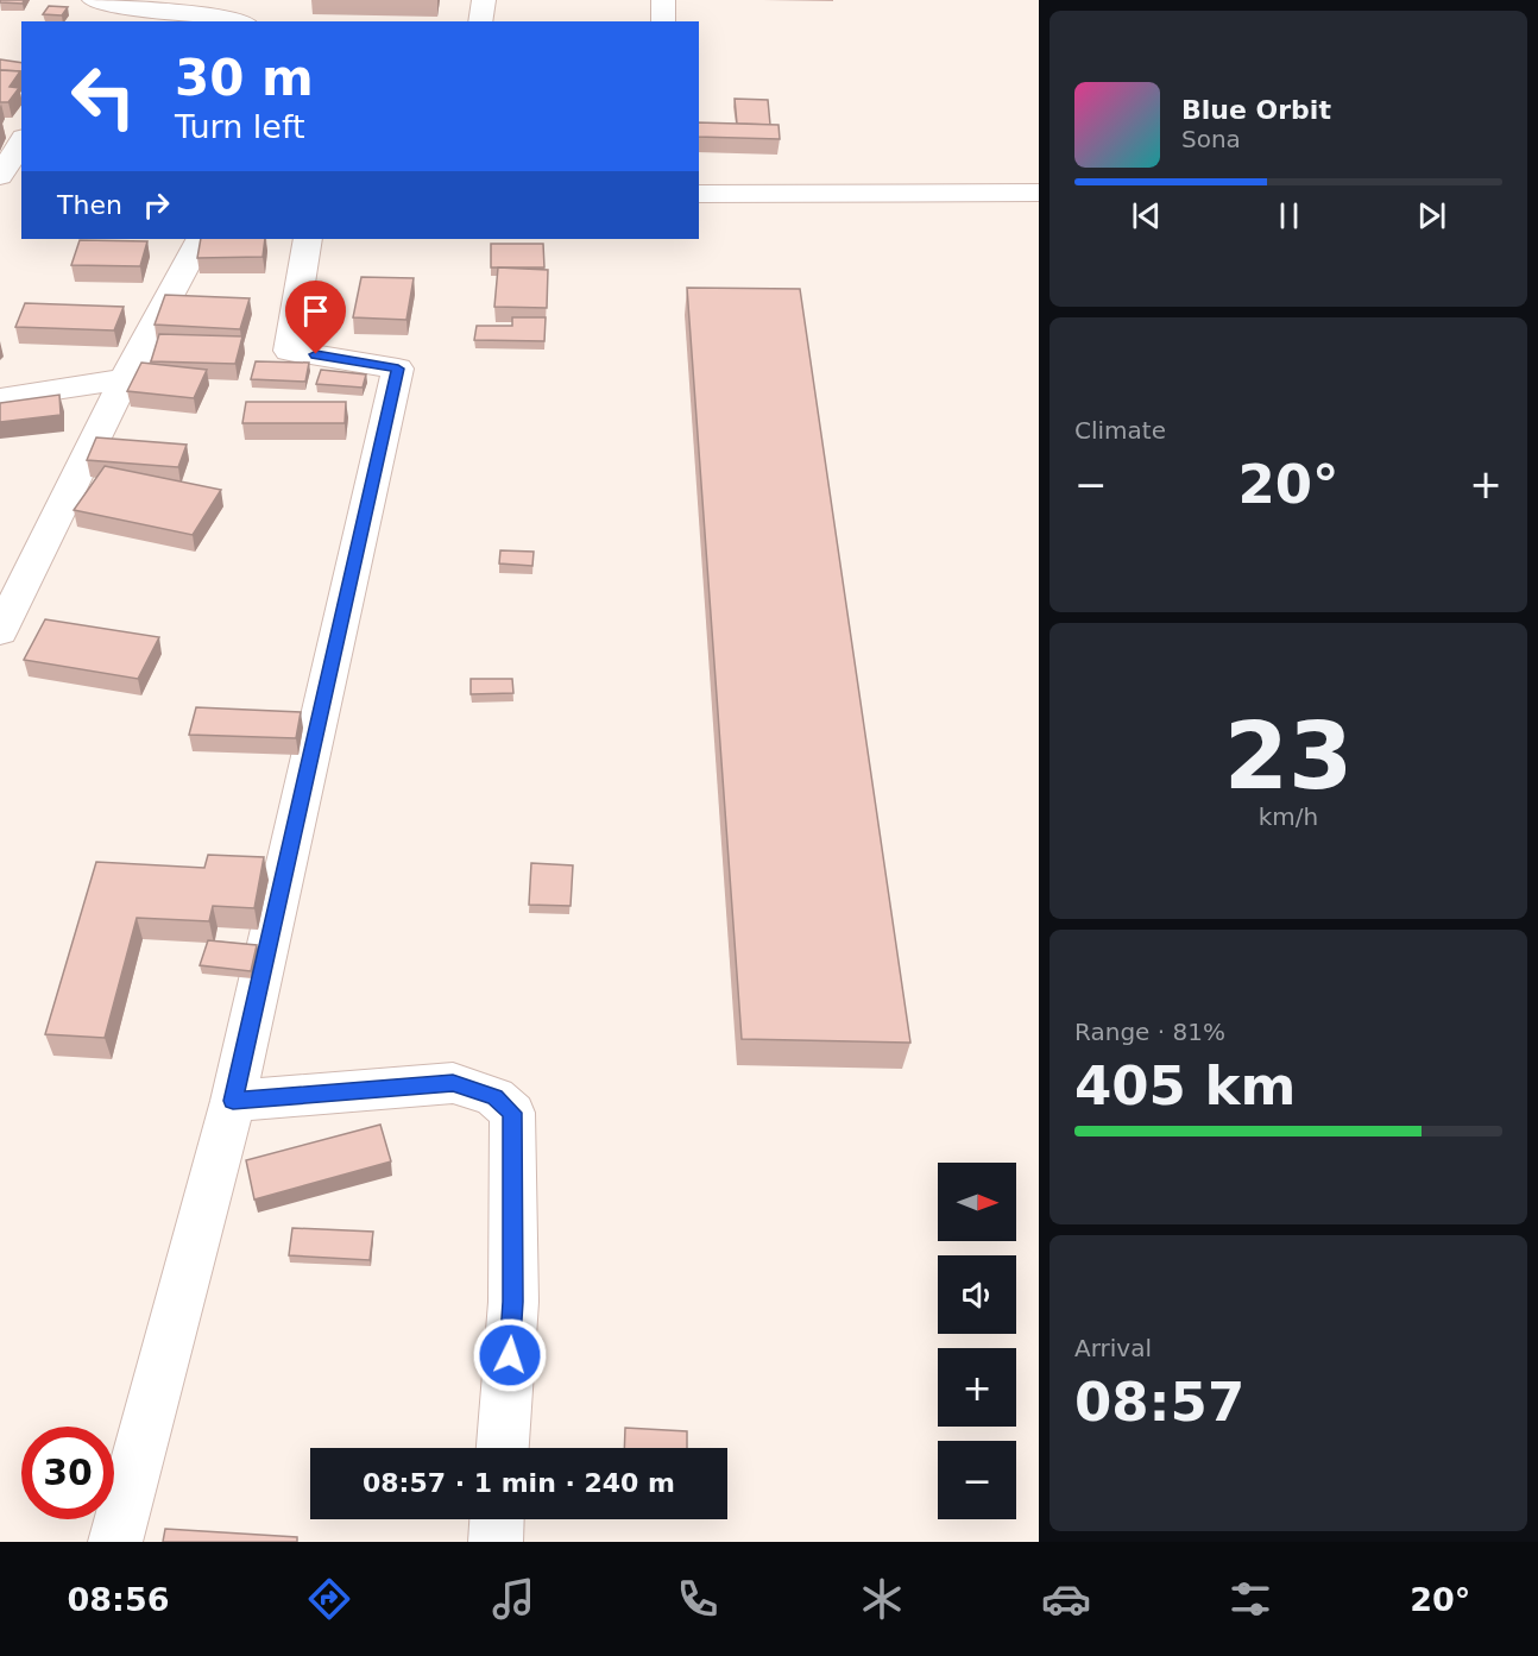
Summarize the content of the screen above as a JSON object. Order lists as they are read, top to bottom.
{
  "north": "right",
  "page": {
    "turn": ["30 m", "Turn left"],
    "song": ["Blue Orbit", "Sona"],
    "then": "Then",
    "tile": [
      "Climate",
      ["23", "km/h"],
      ["Range · 81%", "405 km"],
      ["Arrival", "08:57"]
    ],
    "heat": ["−", "20°", "+"],
    "map_buttons": ["+", "−"],
    "limit": "30",
    "trip": "08:57 · 1 min · 240 m",
    "tabs": ["08:56", "20°"]
  }
}
